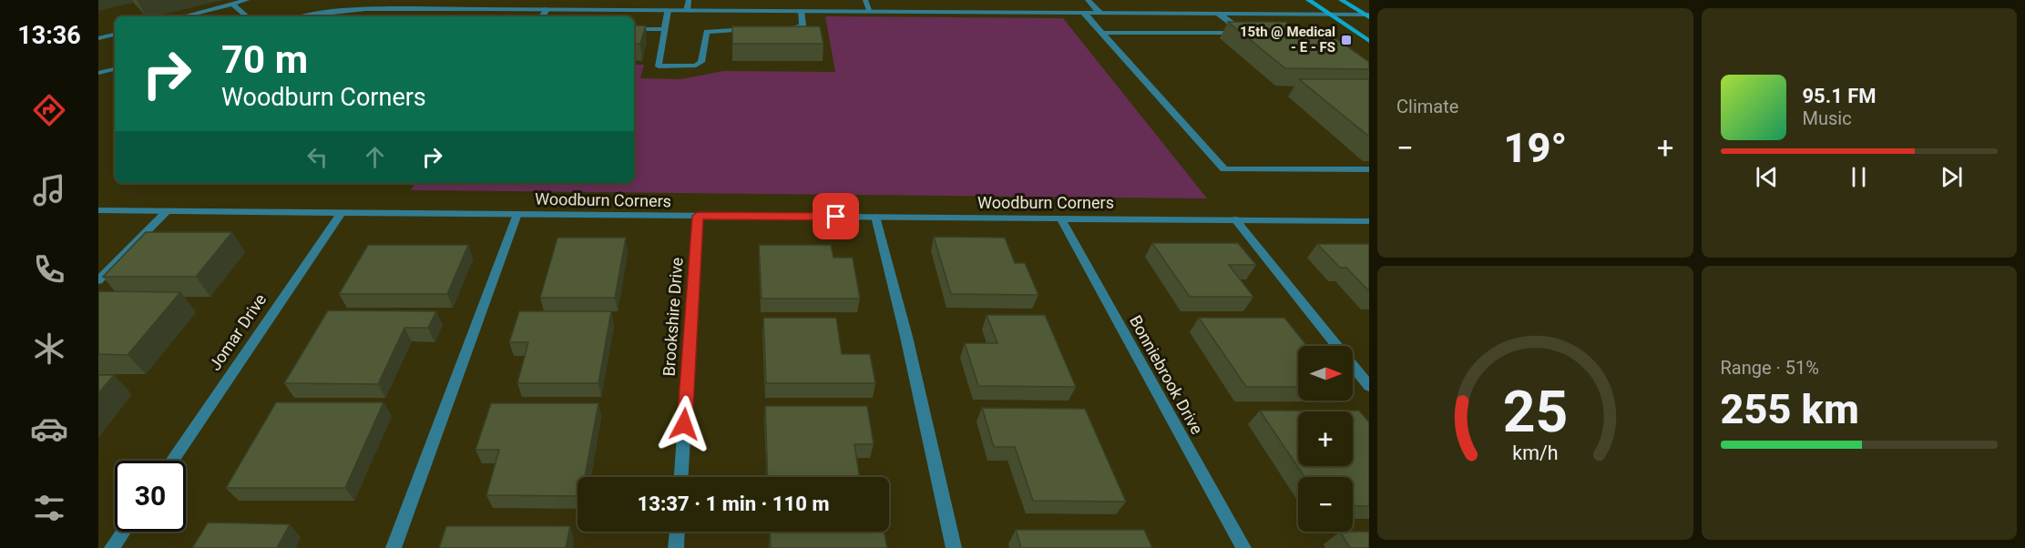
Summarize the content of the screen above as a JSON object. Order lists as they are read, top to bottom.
{
  "streets": {
    "street": [
      "Woodburn Corners",
      "Brookshire Drive",
      "Jomar Drive",
      "Bonniebrook Drive"
    ]
  },
  "crossings": [
    ["Woodburn Corners", "Brookshire Drive"],
    ["Woodburn Corners", "Jomar Drive"],
    ["Woodburn Corners", "Bonniebrook Drive"]
  ],
  "places": {
    "transit": ["15th @ Medical - E - FS"]
  },
  "north": "right",
  "page": {
    "tabs": "13:36",
    "tile": [
      "Climate",
      ["Range · 51%", "255 km"]
    ],
    "turn": ["70 m", "Woodburn Corners"],
    "song": ["95.1 FM", "Music"],
    "heat": ["−", "19°", "+"],
    "map_buttons": ["+", "−"],
    "limit": "30",
    "trip": "13:37 · 1 min · 110 m",
    "gauge": ["25", "km/h"]
  }
}
